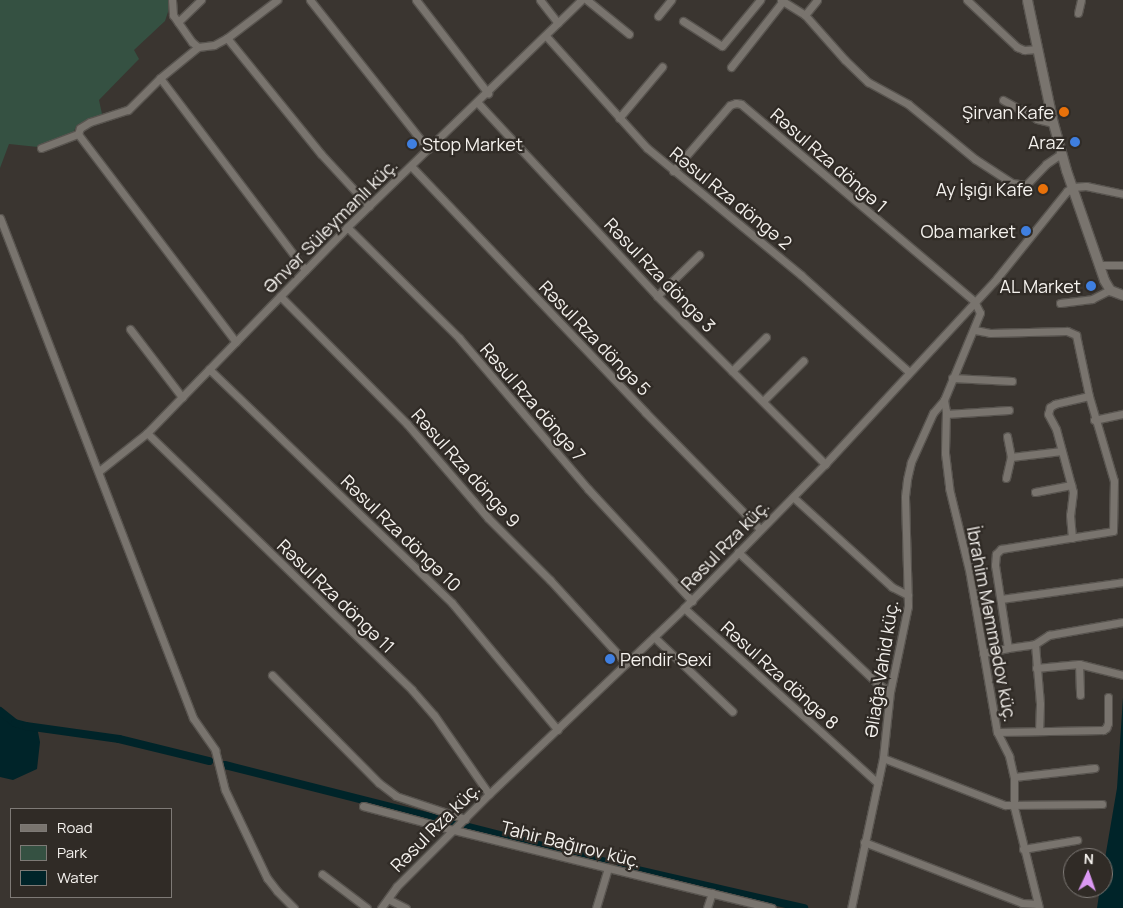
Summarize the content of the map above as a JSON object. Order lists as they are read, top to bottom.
{
  "streets": {
    "street": [
      "Rəsul Rza döngə 1",
      "Rəsul Rza döngə 2",
      "Ənvər Süleymanlı küç.",
      "Rəsul Rza döngə 3",
      "Rəsul Rza döngə 5",
      "Rəsul Rza döngə 7",
      "Rəsul Rza döngə 9",
      "Rəsul Rza döngə 10",
      "Rəsul Rza küç.",
      "Rəsul Rza döngə 11",
      "İbrahim Məmmədov küç.",
      "Əliağa Vahid küç.",
      "Rəsul Rza döngə 8",
      "Tahir Bağırov küç."
    ]
  },
  "crossings": [
    ["Rəsul Rza döngə 1", "Rəsul Rza döngə 2"],
    ["Rəsul Rza döngə 1", "Rəsul Rza küç."],
    ["Rəsul Rza döngə 1", "Əliağa Vahid küç."],
    ["Rəsul Rza döngə 2", "Ənvər Süleymanlı küç."],
    ["Rəsul Rza döngə 2", "Rəsul Rza küç."],
    ["Ənvər Süleymanlı küç.", "Rəsul Rza döngə 3"],
    ["Ənvər Süleymanlı küç.", "Rəsul Rza döngə 5"],
    ["Ənvər Süleymanlı küç.", "Rəsul Rza döngə 7"],
    ["Ənvər Süleymanlı küç.", "Rəsul Rza döngə 9"],
    ["Ənvər Süleymanlı küç.", "Rəsul Rza döngə 10"],
    ["Ənvər Süleymanlı küç.", "Rəsul Rza döngə 11"],
    ["Rəsul Rza döngə 3", "Rəsul Rza küç."],
    ["Rəsul Rza döngə 5", "Rəsul Rza küç."],
    ["Rəsul Rza döngə 7", "Rəsul Rza küç."],
    ["Rəsul Rza döngə 9", "Rəsul Rza küç."],
    ["Rəsul Rza döngə 10", "Rəsul Rza küç."],
    ["Rəsul Rza küç.", "Rəsul Rza döngə 11"],
    ["Rəsul Rza küç.", "Əliağa Vahid küç."],
    ["Rəsul Rza küç.", "Rəsul Rza döngə 8"],
    ["Rəsul Rza küç.", "Tahir Bağırov küç."],
    ["İbrahim Məmmədov küç.", "Əliağa Vahid küç."],
    ["Əliağa Vahid küç.", "Rəsul Rza döngə 8"]
  ],
  "places": [
    "Şirvan Kafe",
    "Araz",
    "Stop Market",
    "Ay İşığı Kafe",
    "Oba market",
    "AL Market",
    "Pendir Sexi"
  ],
  "legend": ["Road", "Park", "Water"],
  "north": "top"
}
